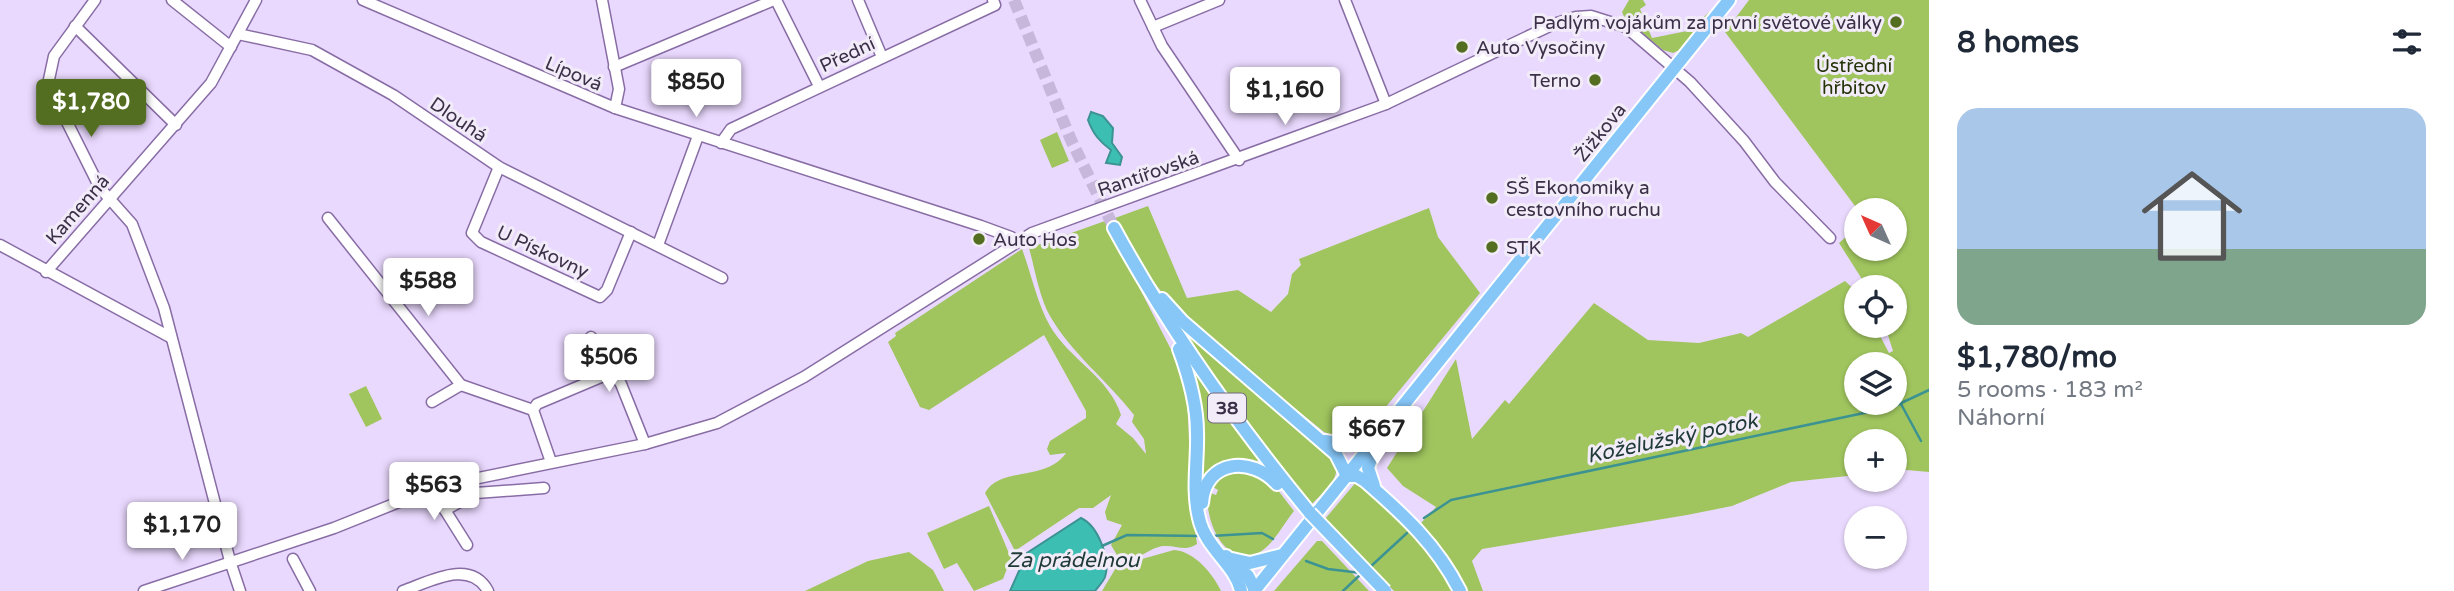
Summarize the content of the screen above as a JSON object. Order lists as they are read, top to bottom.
{
  "streets": {
    "main road": ["Žižkova", "38"],
    "street": [
      "Přední",
      "Lípová",
      "Dlouhá",
      "Rantířovská",
      "Kamenná",
      "U Pískovny"
    ]
  },
  "crossings": [
    ["Přední", "Lípová"],
    ["Lípová", "Rantířovská"],
    ["Dlouhá", "Kamenná"],
    ["Dlouhá", "U Pískovny"],
    ["Žižkova", "Rantířovská"]
  ],
  "water": ["Koželužský potok", "Za prádelnou"],
  "parks": ["Ústřední hřbitov"],
  "places": [
    "Padlým vojákům za první světové války",
    "Auto Vysočiny",
    "Terno",
    "SŠ Ekonomiky a cestovního ruchu",
    "Auto Hos",
    "STK"
  ],
  "north": "top left",
  "page": {
    "heading": "8 homes",
    "price": [
      "$850",
      "$1,160",
      "$1,780",
      "$588",
      "$506",
      "$667",
      "$563",
      "$1,170"
    ],
    "list": [
      {
        "name": "$1,780/mo",
        "note": "5 rooms · 183 m² · Náhorní"
      }
    ],
    "map_buttons": ["+", "−"]
  }
}
